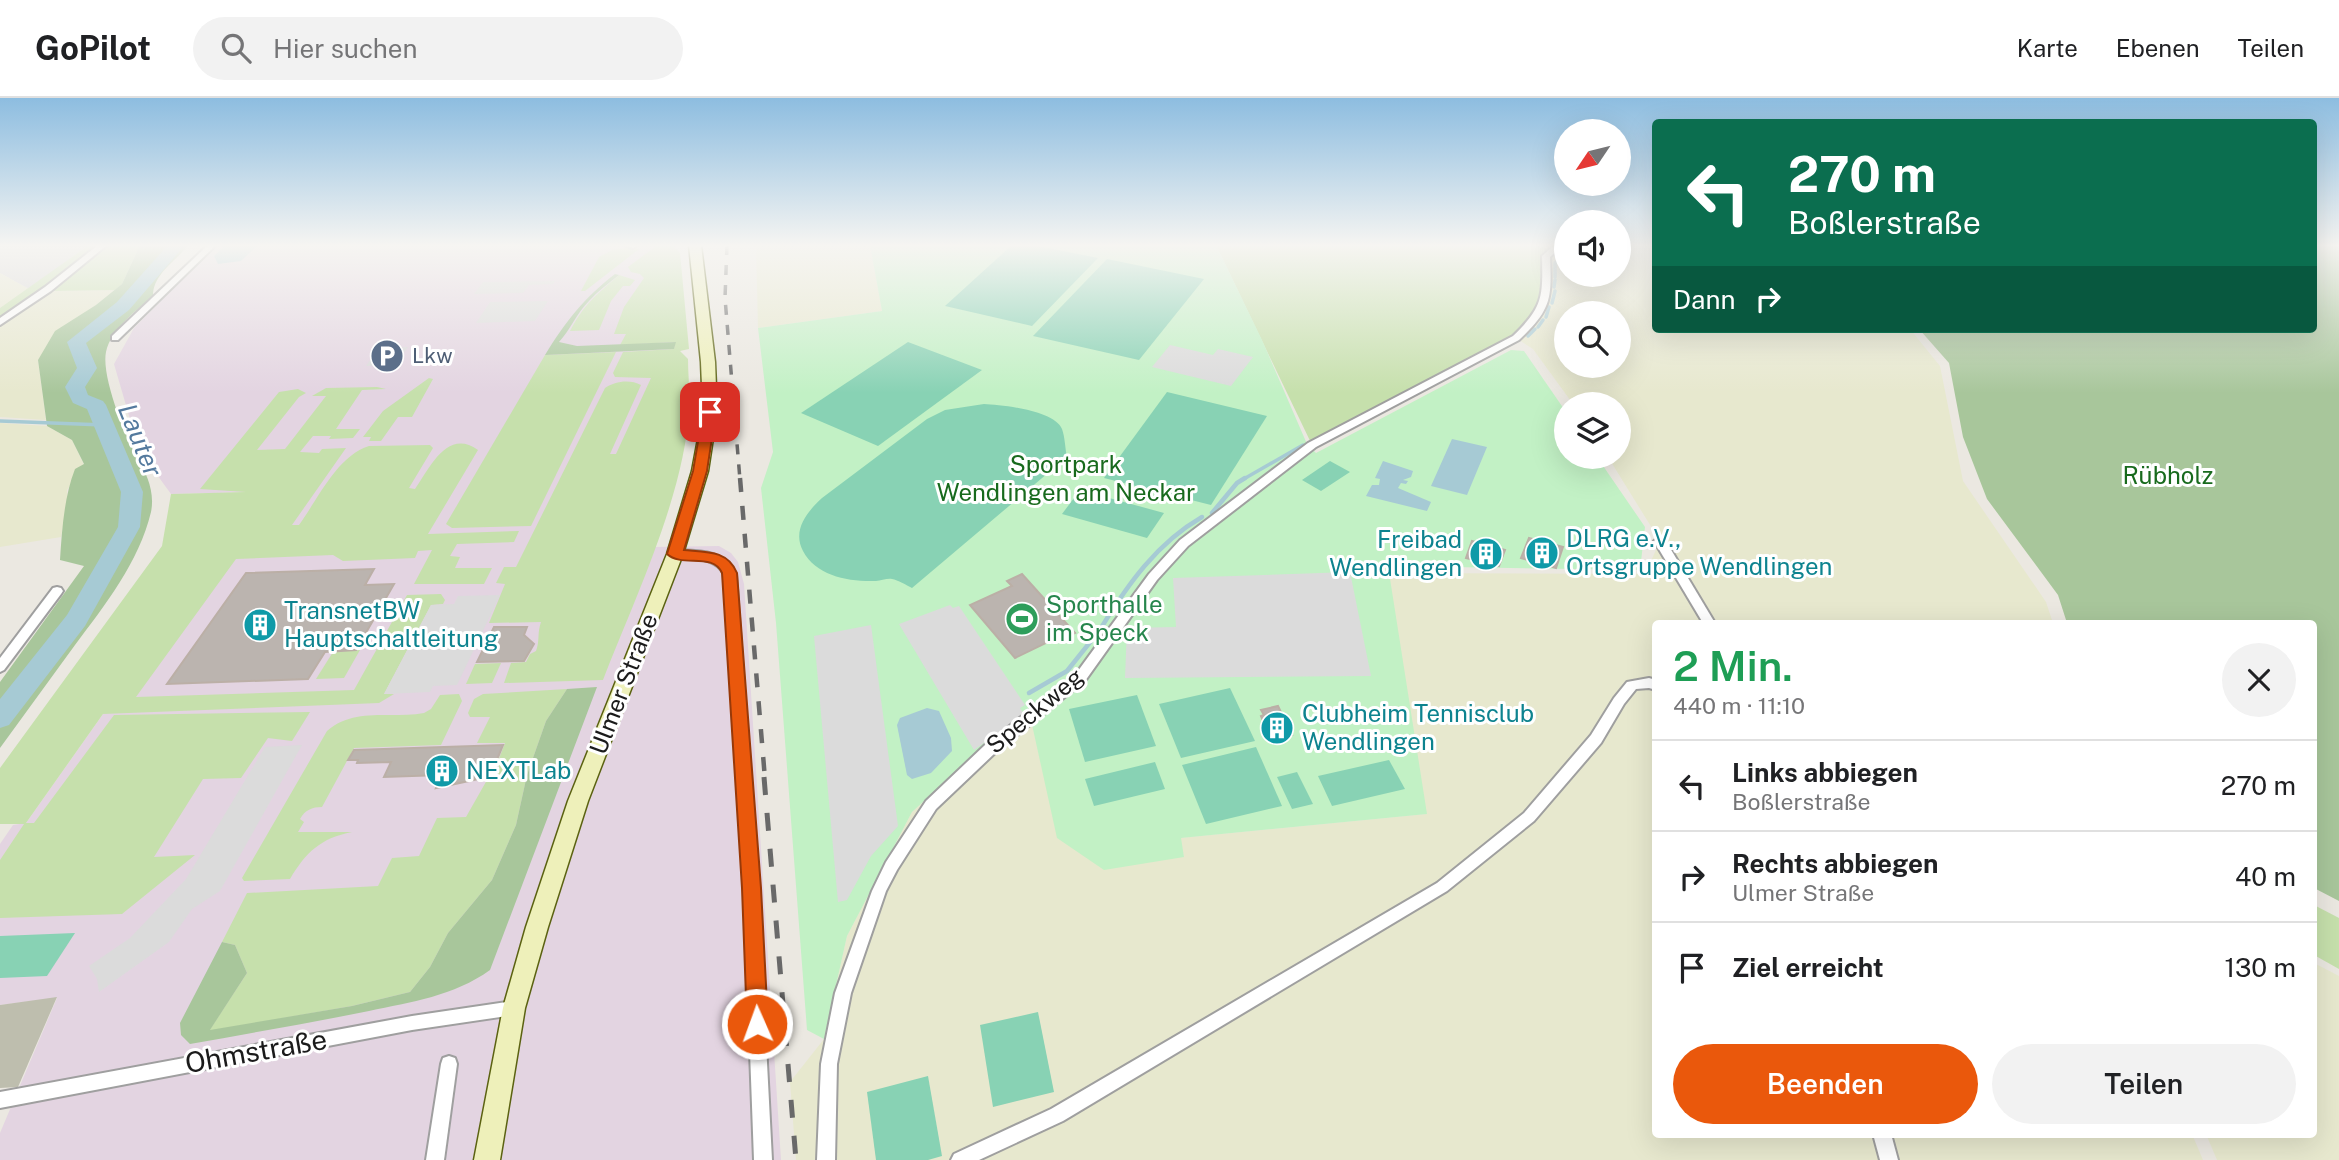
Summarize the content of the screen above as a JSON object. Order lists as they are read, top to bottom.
{
  "streets": {
    "main road": ["Ulmer Straße"],
    "street": ["Speckweg", "Ohmstraße"]
  },
  "crossings": [
    ["Ulmer Straße", "Ohmstraße"]
  ],
  "water": ["Lauter"],
  "parks": ["Sportpark Wendlingen am Neckar", "Rübholz"],
  "places": {
    "parking": ["Lkw"],
    "building": [
      "DLRG e.V., Ortsgruppe Wendlingen",
      "Freibad Wendlingen",
      "TransnetBW Hauptschaltleitung",
      "Clubheim Tennisclub Wendlingen",
      "NEXTLab"
    ],
    "sports": ["Sporthalle im Speck"]
  },
  "north": "bottom left",
  "page": {
    "header": "GoPilot",
    "search": "Hier suchen",
    "nav": ["Karte", "Ebenen", "Teilen"],
    "turn": ["270 m", "Boßlerstraße"],
    "then": "Dann",
    "heading": ["2 Min.", "440 m · 11:10"],
    "list": [
      {
        "name": "Links abbiegen",
        "note": "Boßlerstraße",
        "value": "270 m"
      },
      {
        "name": "Rechts abbiegen",
        "note": "Ulmer Straße",
        "value": "40 m"
      },
      {
        "name": "Ziel erreicht",
        "value": "130 m"
      }
    ],
    "buttons": ["Beenden", "Teilen"]
  }
}
